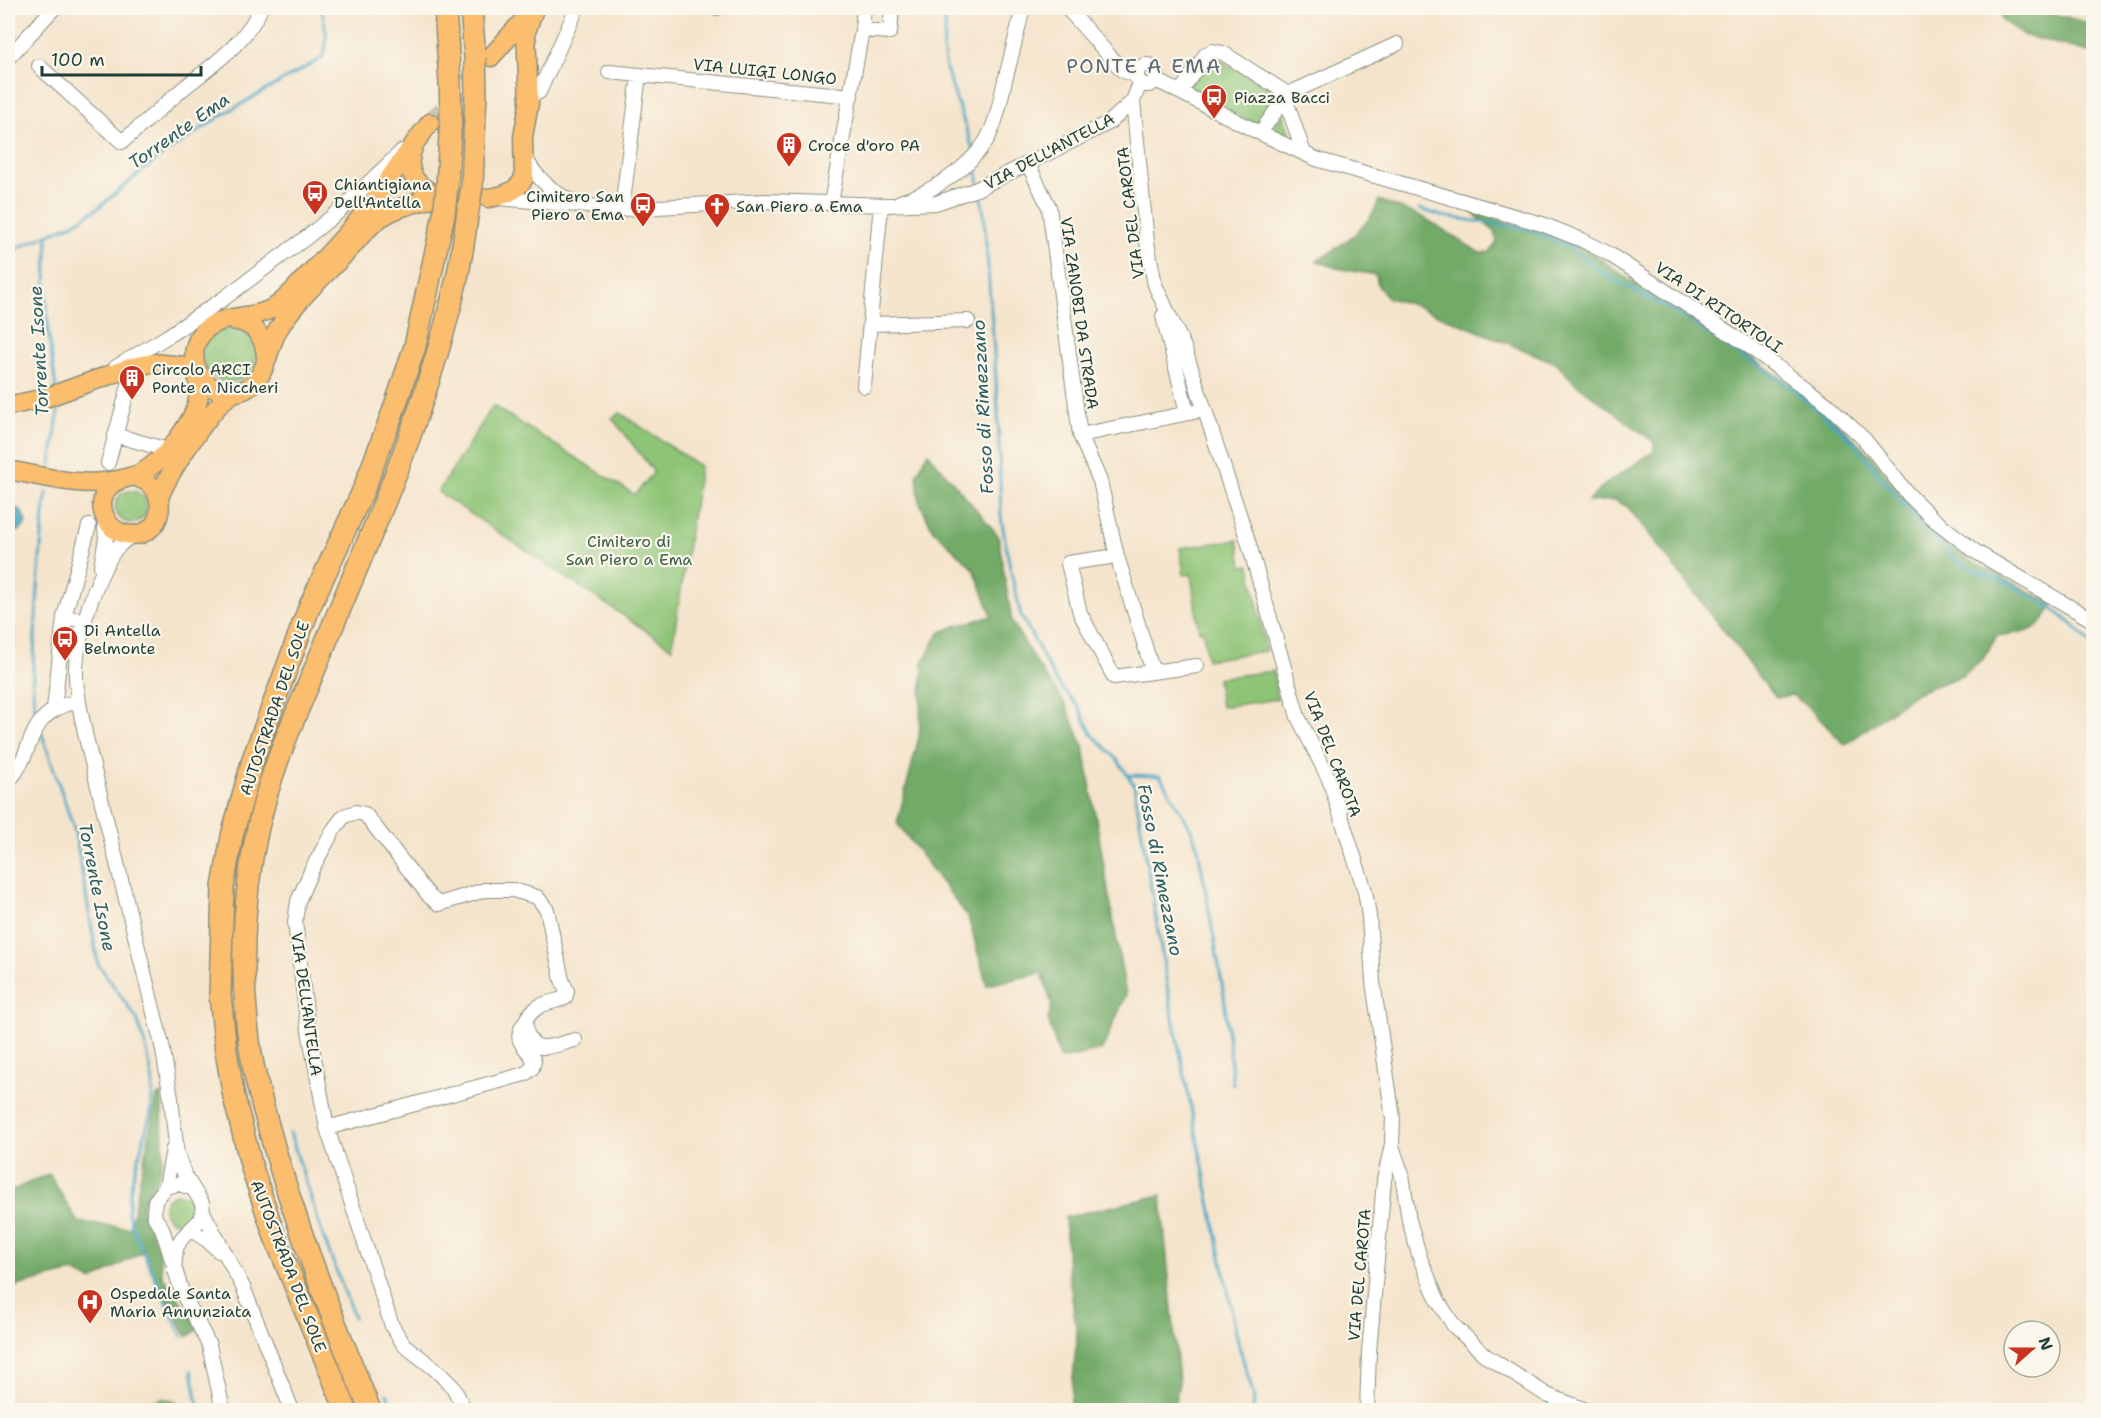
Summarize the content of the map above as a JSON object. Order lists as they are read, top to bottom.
{
  "streets": {
    "highway": ["AUTOSTRADA DEL SOLE"],
    "street": [
      "VIA LUIGI LONGO",
      "VIA DELL'ANTELLA",
      "VIA DEL CAROTA",
      "VIA DI RITORTOLI",
      "VIA ZANOBI DA STRADA"
    ]
  },
  "crossings": [
    ["VIA LUIGI LONGO", "VIA DELL'ANTELLA"],
    ["VIA DELL'ANTELLA", "VIA DEL CAROTA"],
    ["VIA DELL'ANTELLA", "VIA DI RITORTOLI"],
    ["VIA DELL'ANTELLA", "VIA ZANOBI DA STRADA"],
    ["VIA DELL'ANTELLA", "AUTOSTRADA DEL SOLE"],
    ["VIA DEL CAROTA", "VIA ZANOBI DA STRADA"]
  ],
  "districts": ["PONTE A EMA"],
  "water": ["Torrente Ema", "Torrente Isone", "Fosso di Rimezzano"],
  "parks": ["Cimitero di San Piero a Ema"],
  "places": {
    "bus stop": [
      "Piazza Bacci",
      "Chiantigiana Dell'Antella",
      "Cimitero San Piero a Ema",
      "Di Antella Belmonte"
    ],
    "building": ["Croce d'oro PA", "Circolo ARCI Ponte a Niccheri"],
    "church": ["San Piero a Ema"],
    "hospital": ["Ospedale Santa Maria Annunziata"]
  },
  "scale_bar": "100 m",
  "north": "right"
}
